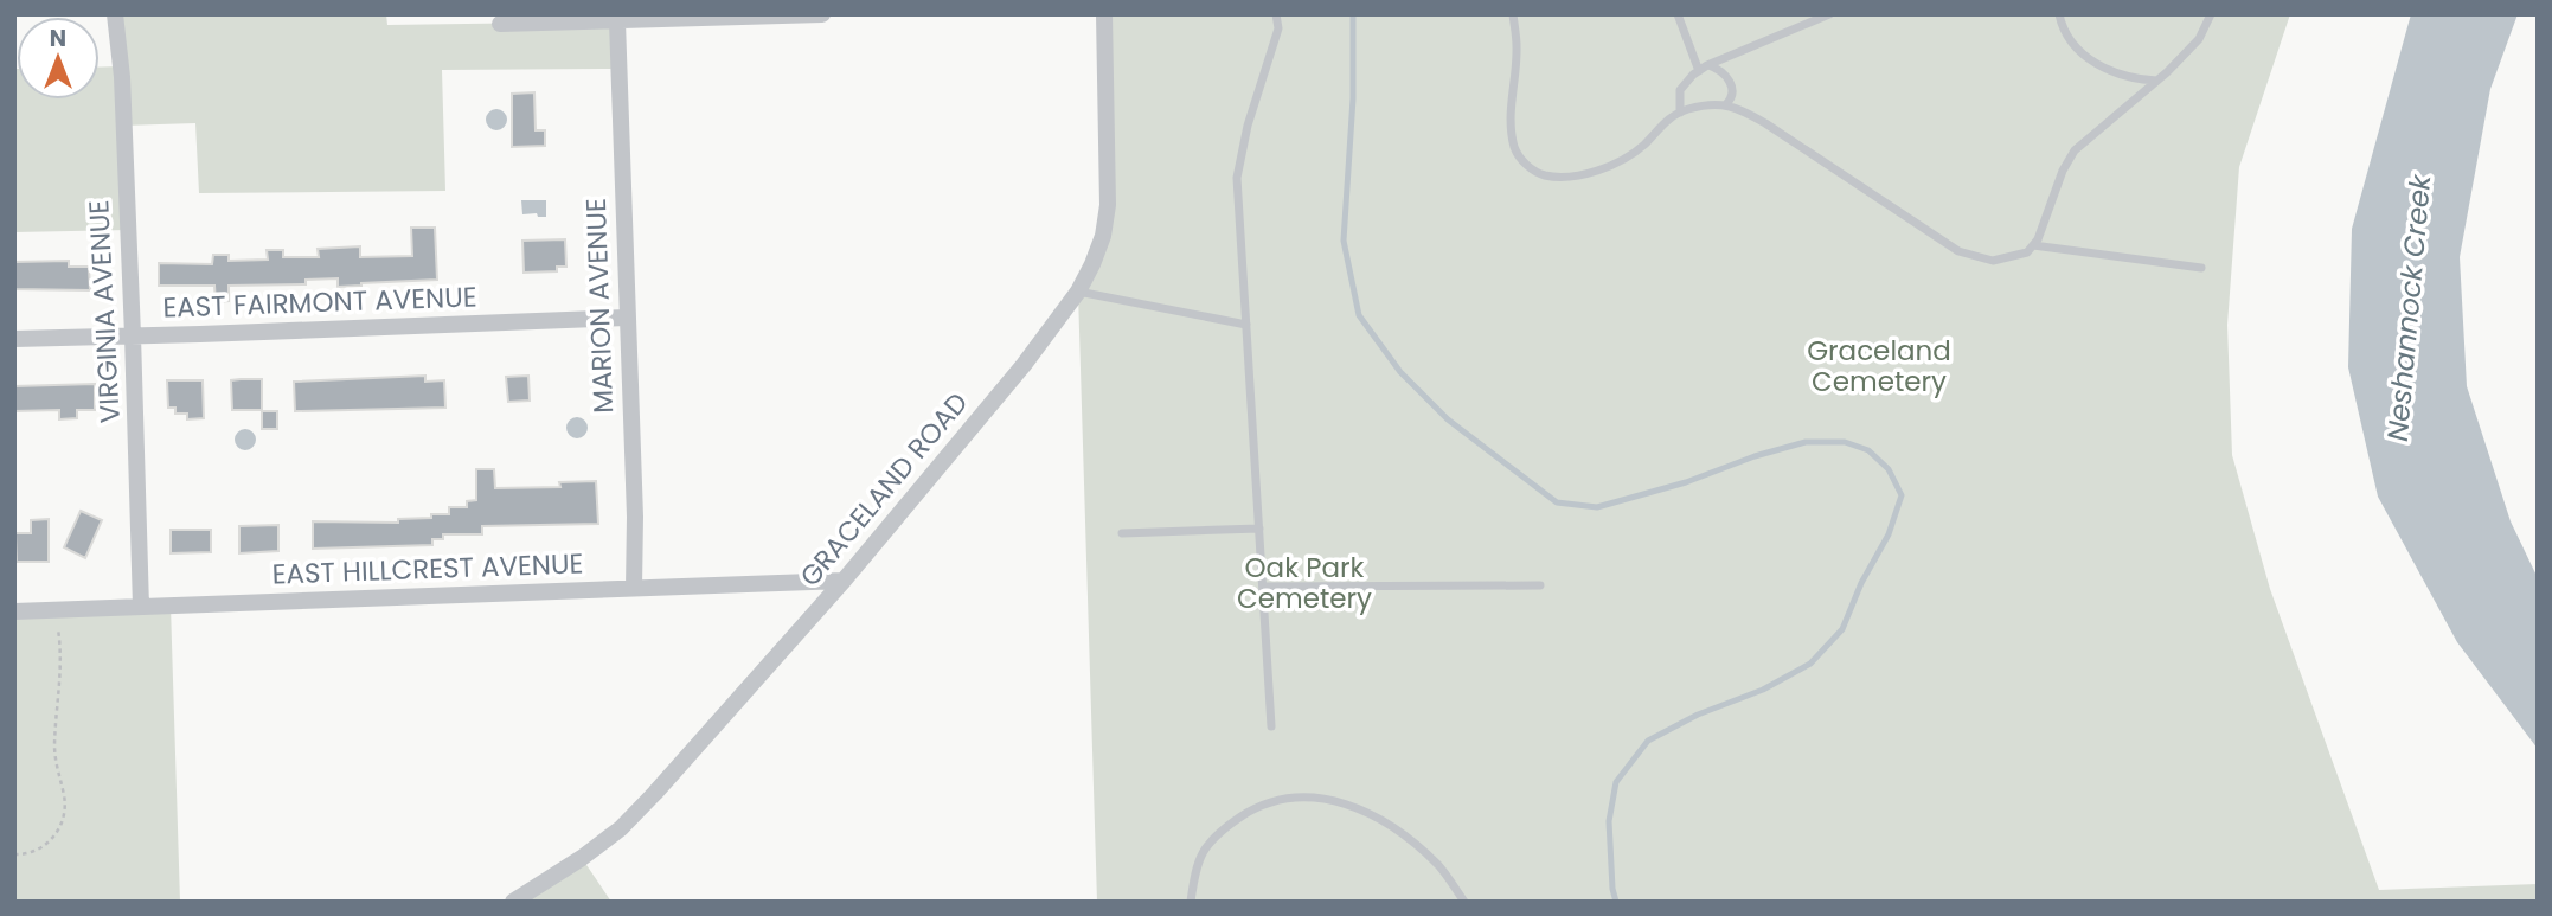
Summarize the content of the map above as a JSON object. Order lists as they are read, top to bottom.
{
  "streets": {
    "street": [
      "EAST FAIRMONT AVENUE",
      "MARION AVENUE",
      "VIRGINIA AVENUE",
      "GRACELAND ROAD",
      "EAST HILLCREST AVENUE"
    ]
  },
  "crossings": [
    ["EAST FAIRMONT AVENUE", "MARION AVENUE"],
    ["EAST FAIRMONT AVENUE", "VIRGINIA AVENUE"],
    ["MARION AVENUE", "EAST HILLCREST AVENUE"],
    ["VIRGINIA AVENUE", "EAST HILLCREST AVENUE"],
    ["GRACELAND ROAD", "EAST HILLCREST AVENUE"]
  ],
  "water": ["Neshannock Creek"],
  "parks": ["Graceland Cemetery", "Oak Park Cemetery"],
  "north": "top"
}
